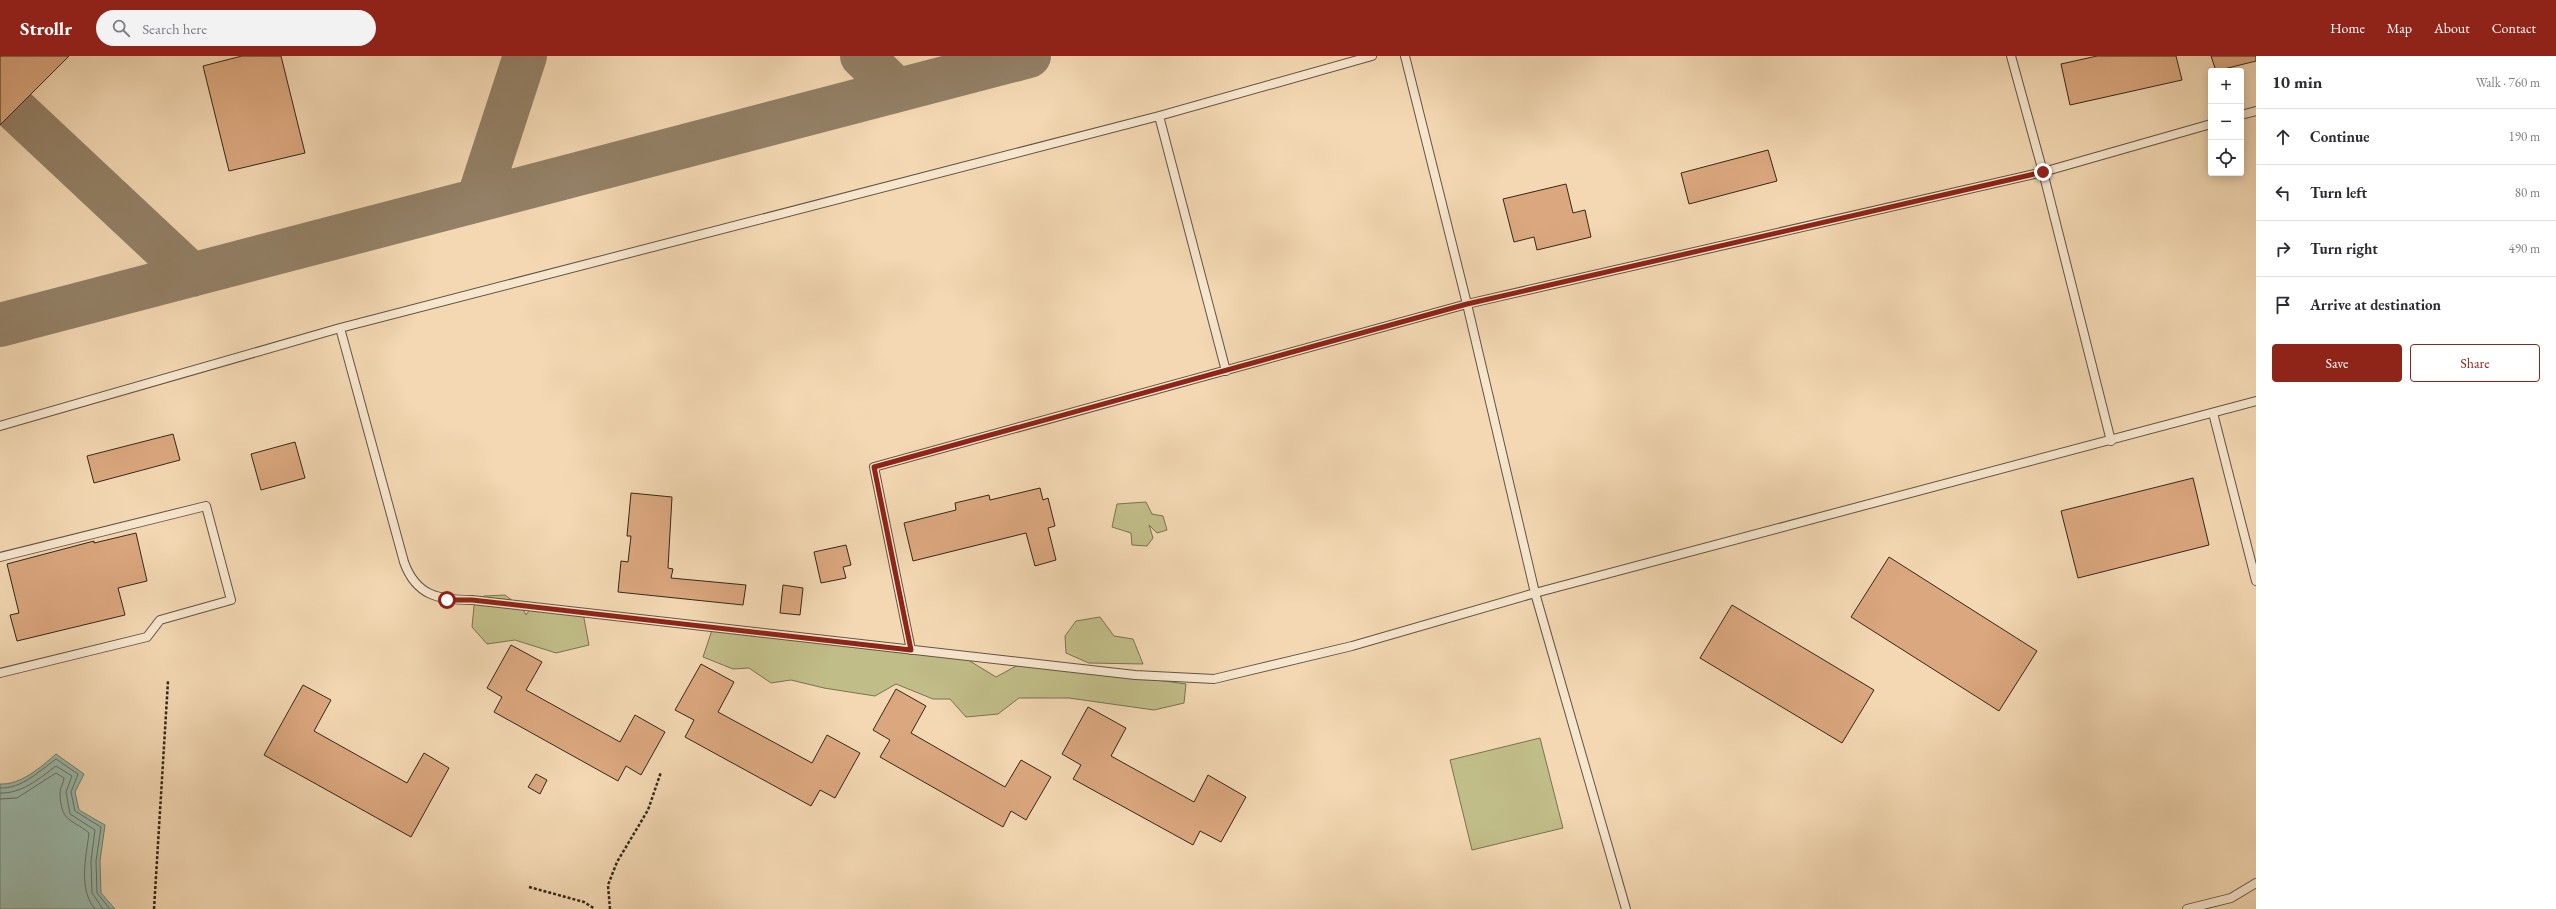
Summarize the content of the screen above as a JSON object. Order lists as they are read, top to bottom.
{
  "page": {
    "header": "Strollr",
    "search": "Search here",
    "nav": [
      "Home",
      "Map",
      "About",
      "Contact"
    ],
    "heading": ["10 min", "Walk · 760 m"],
    "map_buttons": ["+", "−"],
    "list": [
      ["Continue", "190 m"],
      ["Turn left", "80 m"],
      ["Turn right", "490 m"],
      "Arrive at destination"
    ],
    "buttons": ["Save", "Share"]
  }
}
